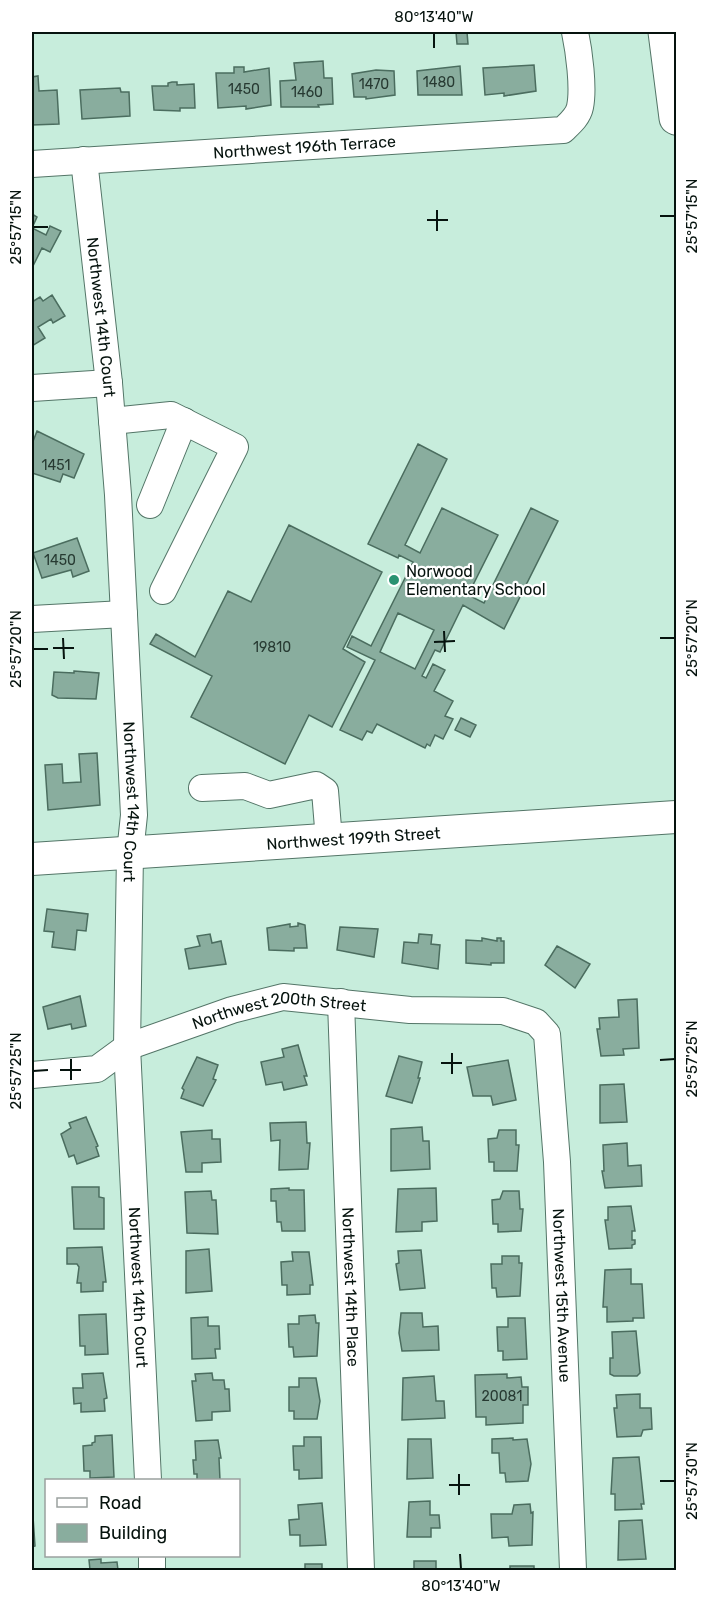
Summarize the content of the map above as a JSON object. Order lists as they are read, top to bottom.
{
  "streets": {
    "main road": ["Northwest 199th Street"],
    "street": [
      "Northwest 196th Terrace",
      "Northwest 14th Court",
      "Northwest 200th Street",
      "Northwest 14th Place",
      "Northwest 15th Avenue"
    ]
  },
  "crossings": [
    ["Northwest 196th Terrace", "Northwest 14th Court"],
    ["Northwest 14th Court", "Northwest 199th Street"],
    ["Northwest 14th Court", "Northwest 200th Street"],
    ["Northwest 200th Street", "Northwest 14th Place"],
    ["Northwest 200th Street", "Northwest 15th Avenue"]
  ],
  "places": ["Norwood Elementary School"],
  "house_numbers": [
    "1480",
    "1470",
    "1450",
    "1460",
    "1451",
    "1450",
    "19810",
    "20081"
  ],
  "legend": ["Road", "Building"],
  "coordinates": [
    "80°13'40\"W",
    "25°57'15\"N",
    "25°57'20\"N",
    "25°57'25\"N",
    "25°57'30\"N"
  ]
}
